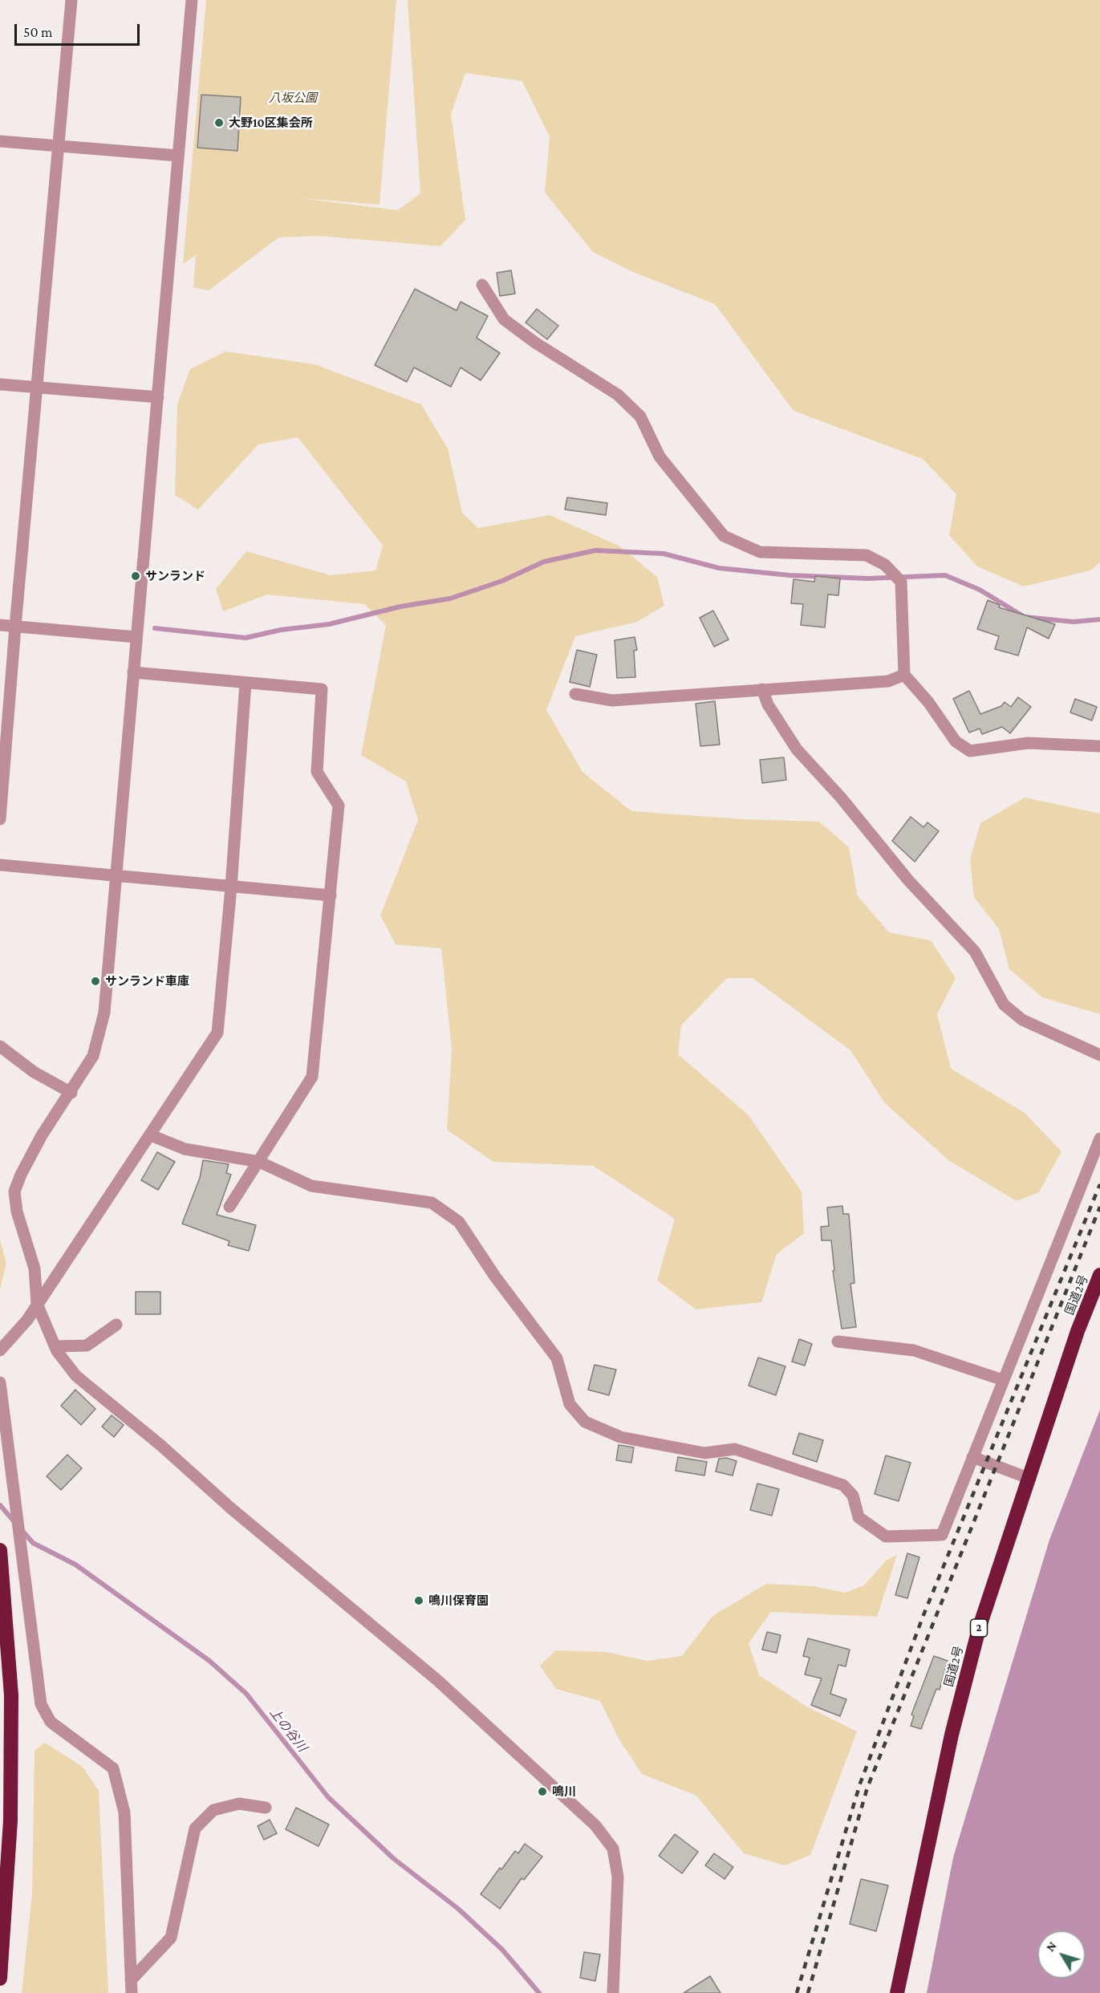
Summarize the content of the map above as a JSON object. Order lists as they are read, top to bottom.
{
  "streets": {
    "highway": ["国道2号", "2"]
  },
  "water": ["上の谷川"],
  "parks": ["八坂公園"],
  "places": [
    "大野10区集会所",
    "サンランド",
    "サンランド車庫",
    "鳴川保育園",
    "鳴川"
  ],
  "scale_bar": "50 m",
  "north": "top left"
}
